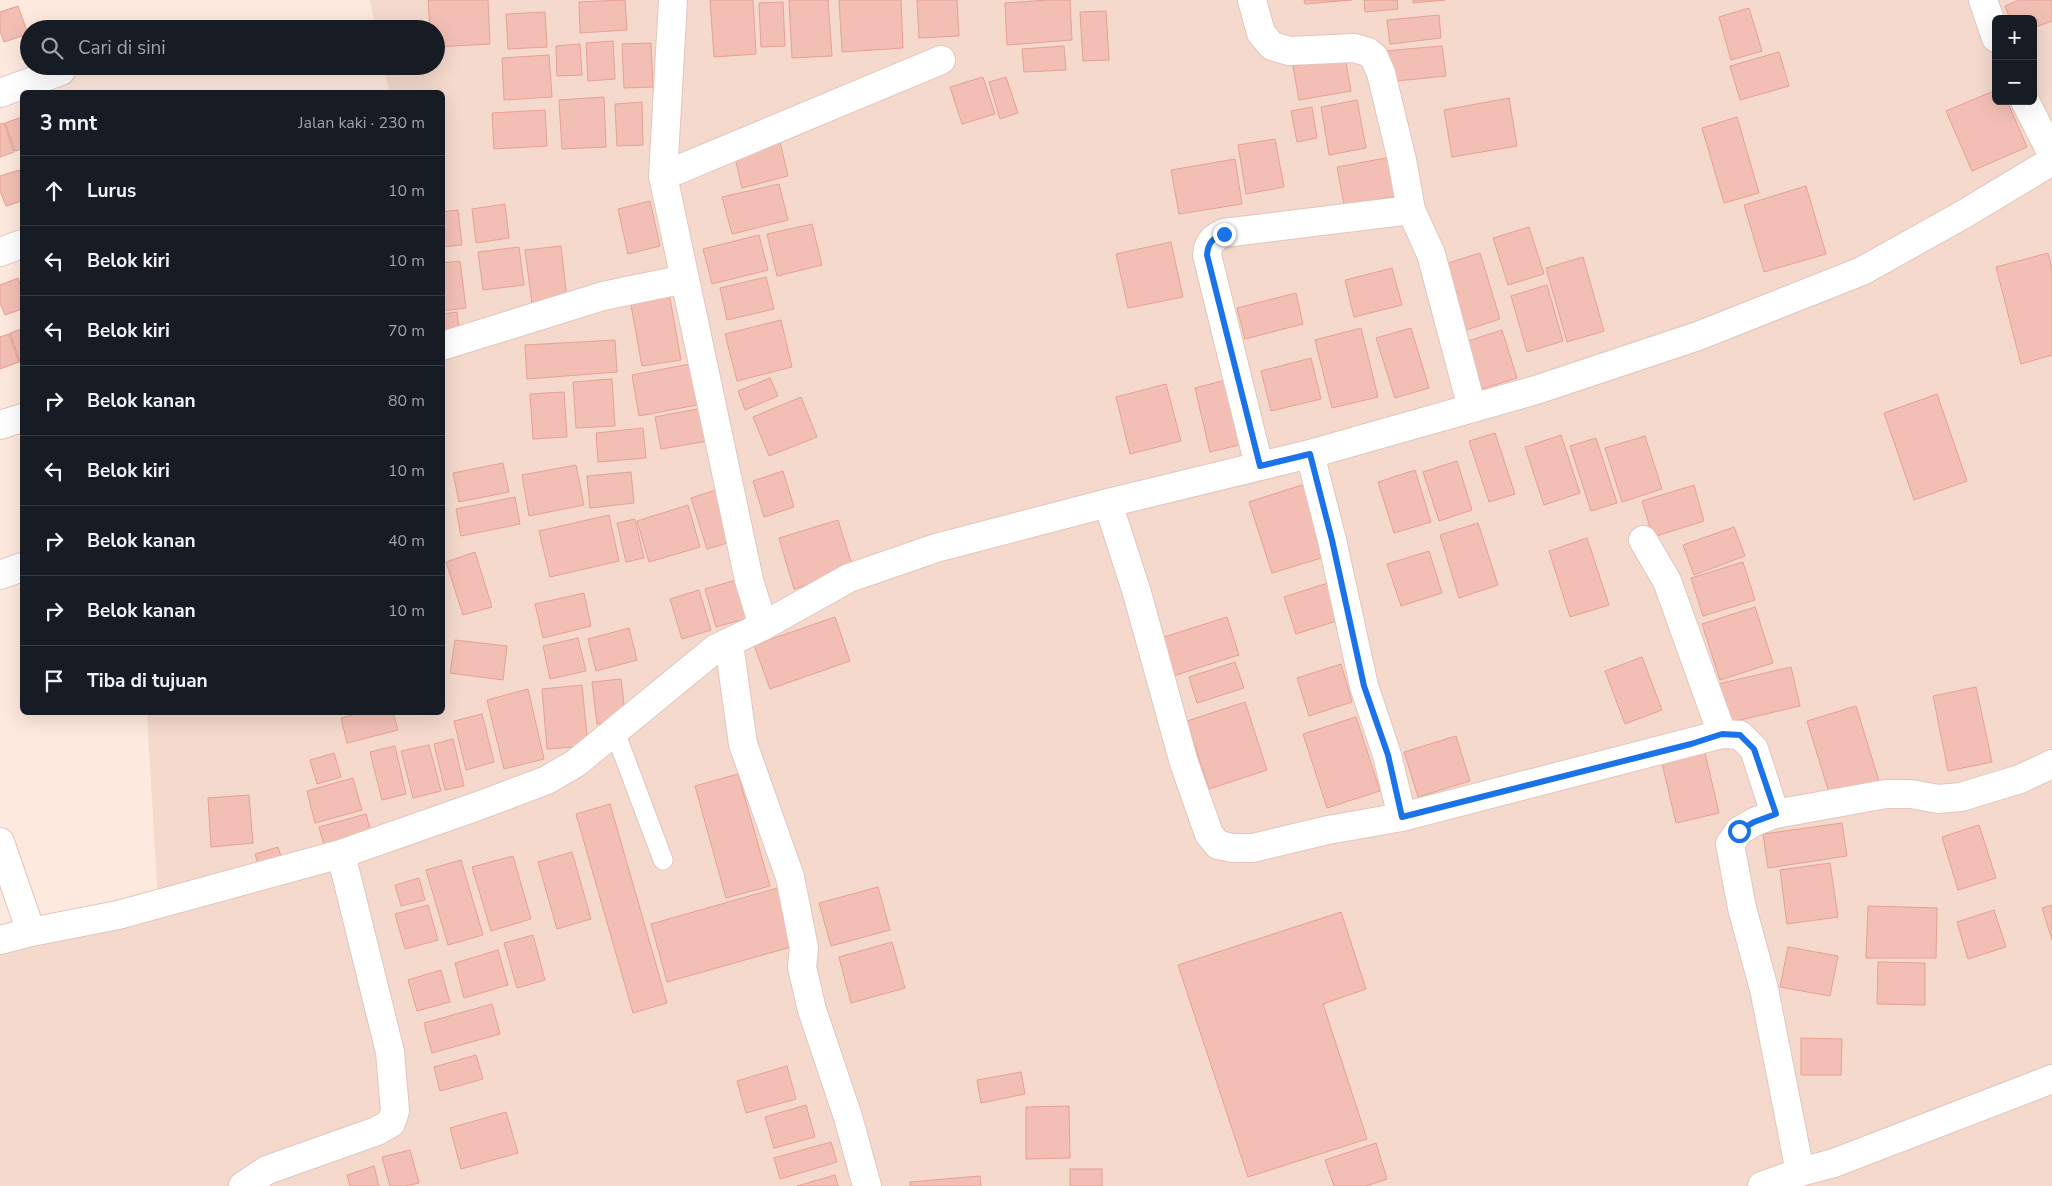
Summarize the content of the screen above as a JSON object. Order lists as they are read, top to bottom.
{
  "page": {
    "map_buttons": ["+", "−"],
    "search": "Cari di sini",
    "heading": ["3 mnt", "Jalan kaki · 230 m"],
    "list": [
      ["Lurus", "10 m"],
      ["Belok kiri", "10 m"],
      ["Belok kiri", "70 m"],
      ["Belok kanan", "80 m"],
      ["Belok kiri", "10 m"],
      ["Belok kanan", "40 m"],
      ["Belok kanan", "10 m"],
      "Tiba di tujuan"
    ]
  }
}
